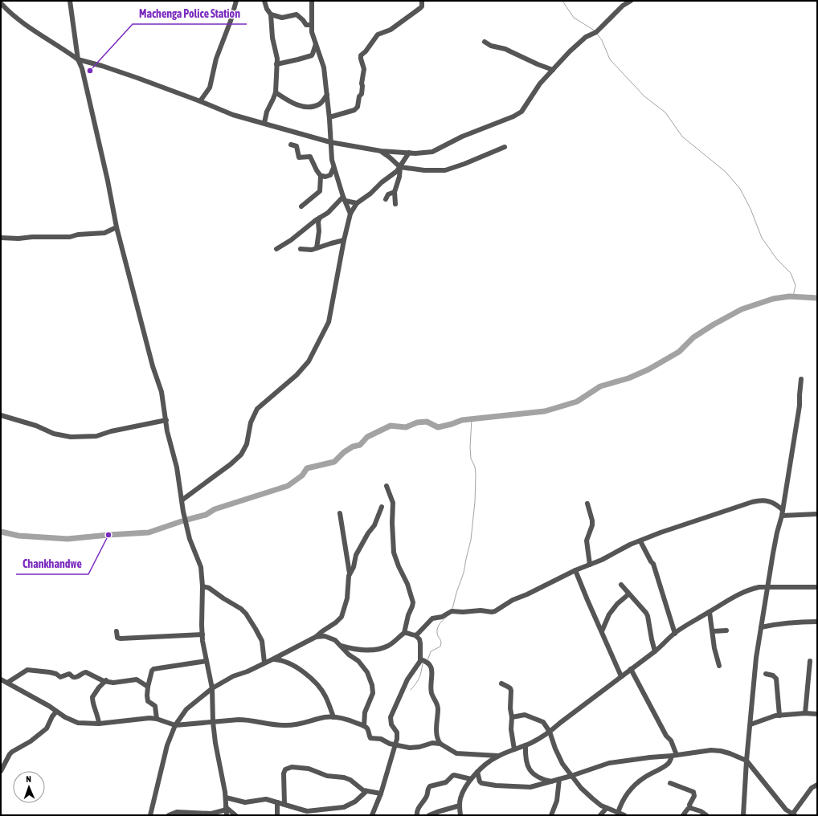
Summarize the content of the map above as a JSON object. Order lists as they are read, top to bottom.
{
  "places": ["Machenga Police Station", "Chankhandwe"],
  "north": "top"
}
